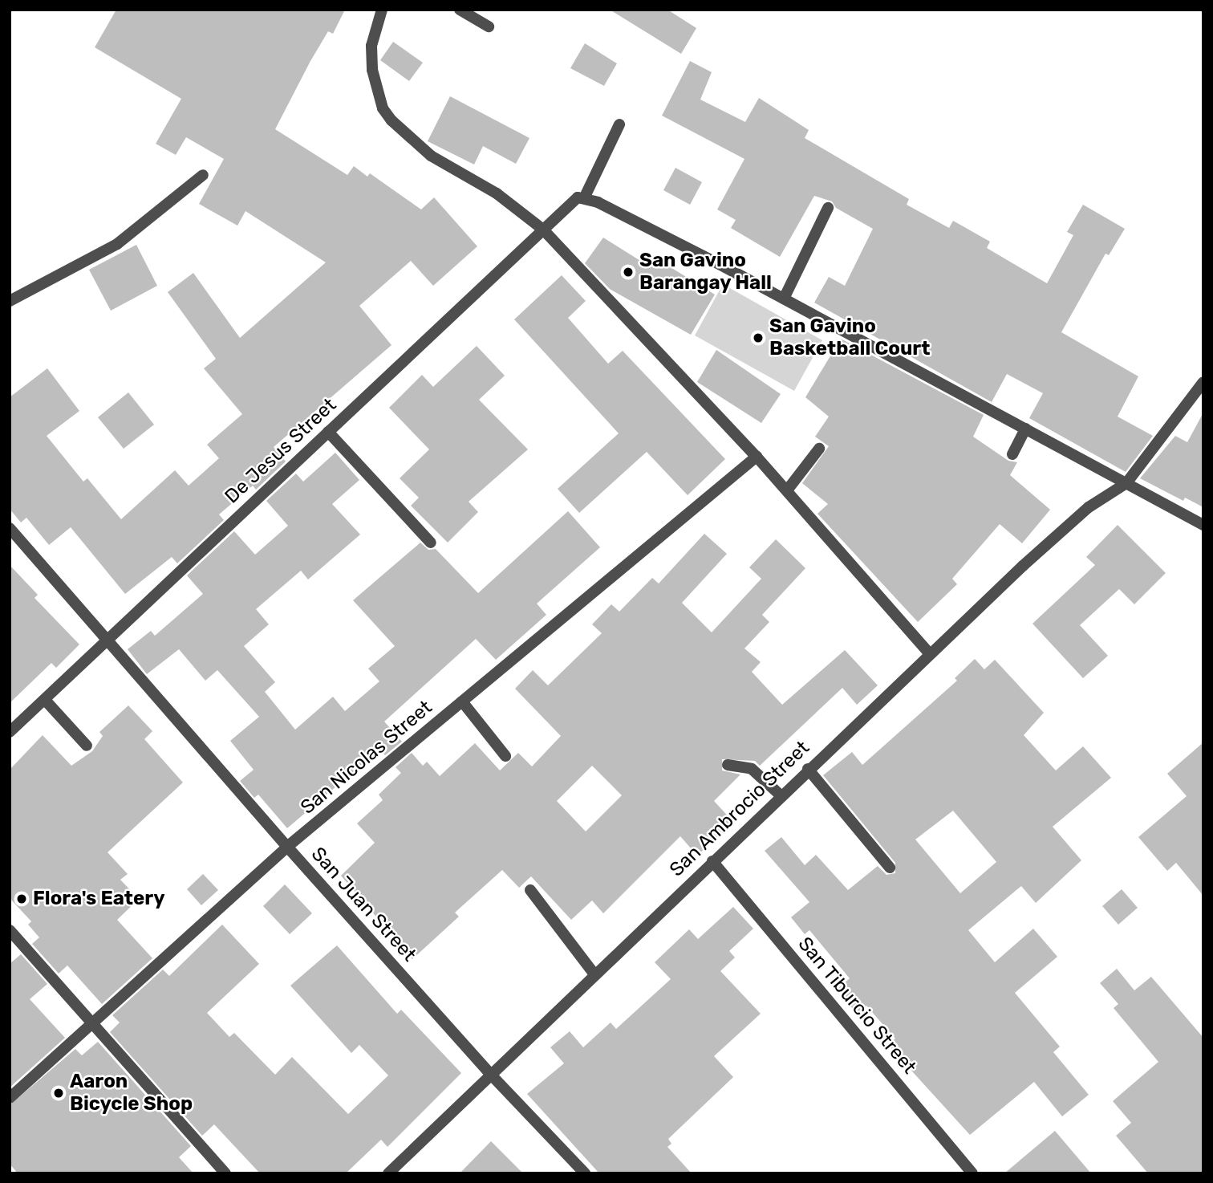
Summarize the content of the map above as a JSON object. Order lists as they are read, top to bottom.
{
  "streets": {
    "street": [
      "De Jesus Street",
      "San Nicolas Street",
      "San Ambrocio Street",
      "San Juan Street",
      "San Tiburcio Street"
    ]
  },
  "crossings": [
    ["De Jesus Street", "San Juan Street"],
    ["San Nicolas Street", "San Juan Street"],
    ["San Ambrocio Street", "San Juan Street"],
    ["San Ambrocio Street", "San Tiburcio Street"]
  ],
  "places": [
    "San Gavino Barangay Hall",
    "San Gavino Basketball Court",
    "Flora's Eatery",
    "Aaron Bicycle Shop"
  ]
}
